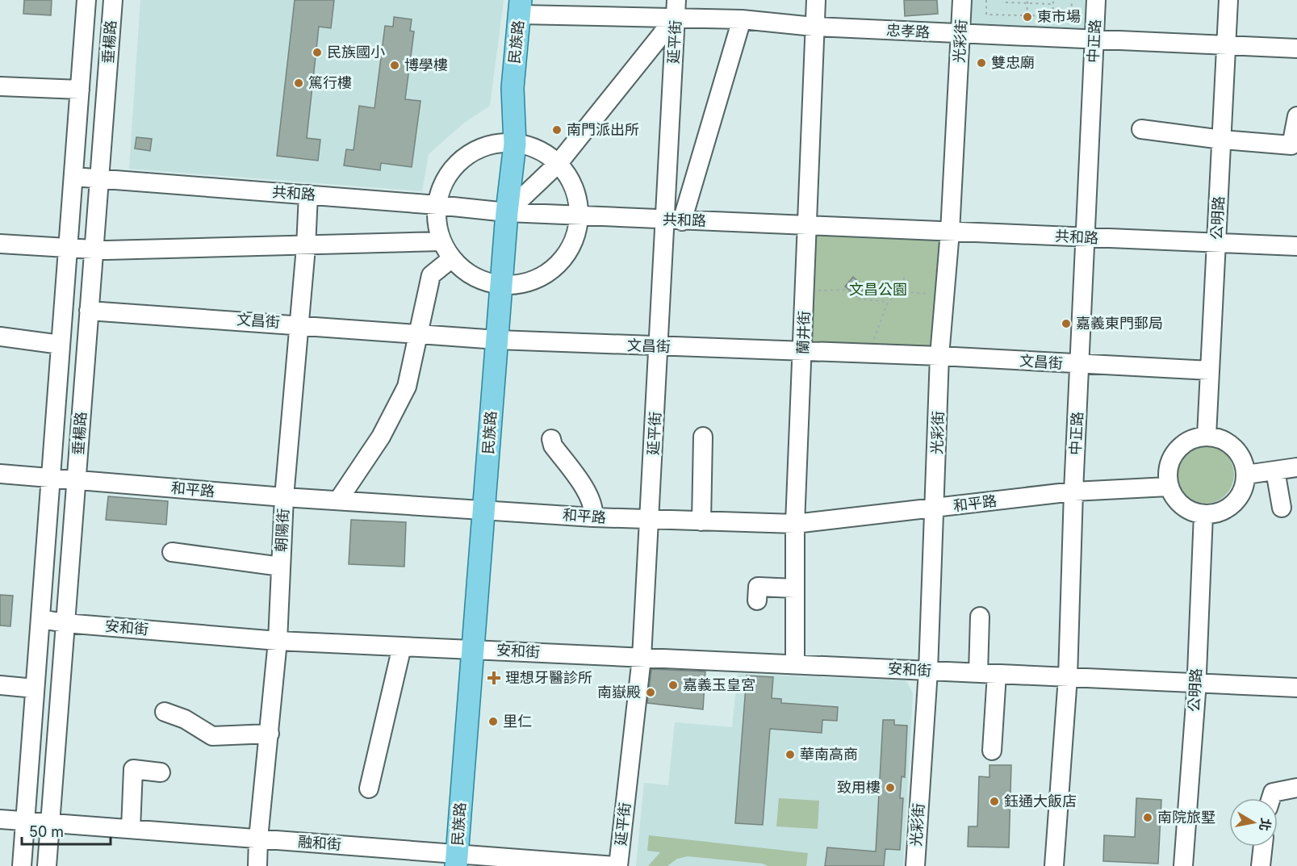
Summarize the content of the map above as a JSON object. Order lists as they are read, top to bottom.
{
  "streets": {
    "main road": ["民族路"],
    "street": [
      "忠孝路",
      "光彩街",
      "中正路",
      "垂楊路",
      "延平街",
      "共和路",
      "公明路",
      "文昌街",
      "蘭井街",
      "和平路",
      "朝陽街",
      "安和街",
      "融和街"
    ]
  },
  "crossings": [
    ["忠孝路", "光彩街"],
    ["忠孝路", "中正路"],
    ["忠孝路", "民族路"],
    ["忠孝路", "延平街"],
    ["忠孝路", "公明路"],
    ["忠孝路", "蘭井街"],
    ["光彩街", "共和路"],
    ["光彩街", "文昌街"],
    ["光彩街", "和平路"],
    ["光彩街", "安和街"],
    ["中正路", "共和路"],
    ["中正路", "文昌街"],
    ["中正路", "和平路"],
    ["中正路", "安和街"],
    ["垂楊路", "共和路"],
    ["垂楊路", "文昌街"],
    ["垂楊路", "和平路"],
    ["垂楊路", "安和街"],
    ["垂楊路", "融和街"],
    ["民族路", "共和路"],
    ["民族路", "文昌街"],
    ["民族路", "和平路"],
    ["民族路", "安和街"],
    ["民族路", "融和街"],
    ["延平街", "共和路"],
    ["延平街", "文昌街"],
    ["延平街", "和平路"],
    ["延平街", "安和街"],
    ["延平街", "融和街"],
    ["共和路", "公明路"],
    ["共和路", "蘭井街"],
    ["共和路", "朝陽街"],
    ["公明路", "文昌街"],
    ["公明路", "和平路"],
    ["公明路", "安和街"],
    ["文昌街", "蘭井街"],
    ["文昌街", "朝陽街"],
    ["蘭井街", "和平路"],
    ["蘭井街", "安和街"],
    ["和平路", "朝陽街"],
    ["朝陽街", "安和街"],
    ["朝陽街", "融和街"]
  ],
  "parks": ["文昌公園"],
  "places": {
    "other": [
      "東市場",
      "民族國小",
      "雙忠廟",
      "博學樓",
      "篤行樓",
      "南門派出所",
      "嘉義東門郵局",
      "嘉義玉皇宮",
      "南嶽殿",
      "里仁",
      "華南高商",
      "致用樓",
      "鈺通大飯店",
      "南院旅墅"
    ],
    "health": ["理想牙醫診所"]
  },
  "scale_bar": "50 m",
  "north": "right"
}
